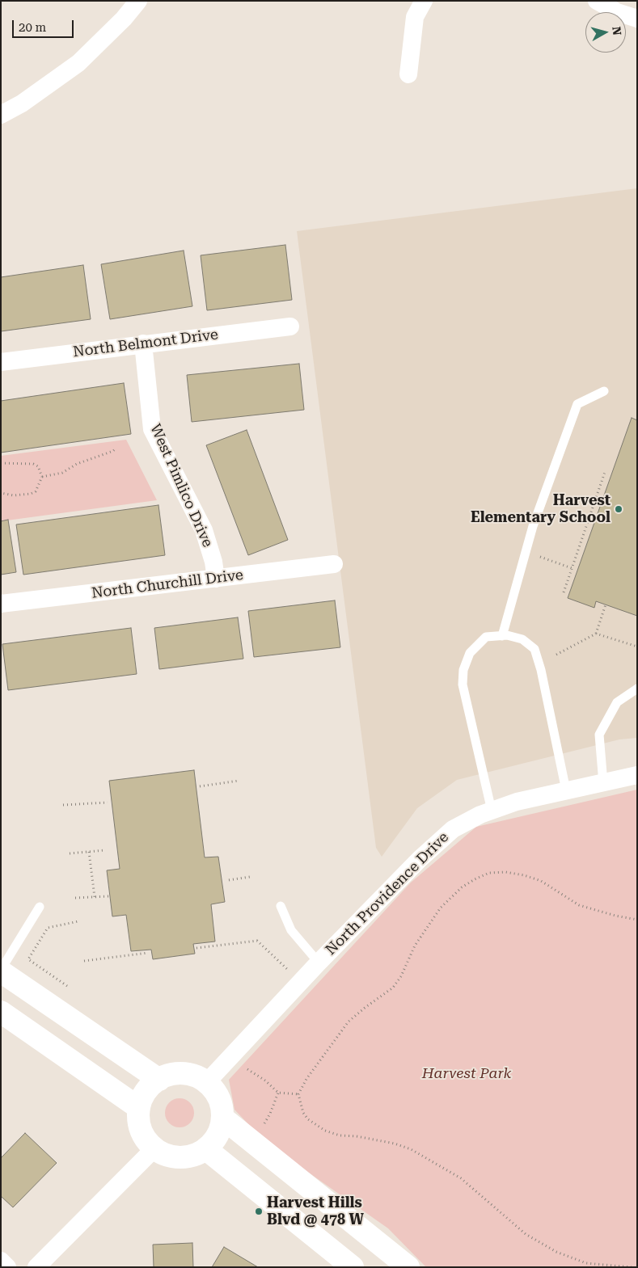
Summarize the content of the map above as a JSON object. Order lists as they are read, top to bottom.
{
  "streets": {
    "street": [
      "North Belmont Drive",
      "West Pimlico Drive",
      "North Churchill Drive",
      "North Providence Drive"
    ]
  },
  "crossings": [
    ["North Belmont Drive", "West Pimlico Drive"],
    ["West Pimlico Drive", "North Churchill Drive"]
  ],
  "parks": ["Harvest Park"],
  "places": ["Harvest Elementary School", "Harvest Hills Blvd @ 478 W"],
  "scale_bar": "20 m",
  "north": "right"
}
